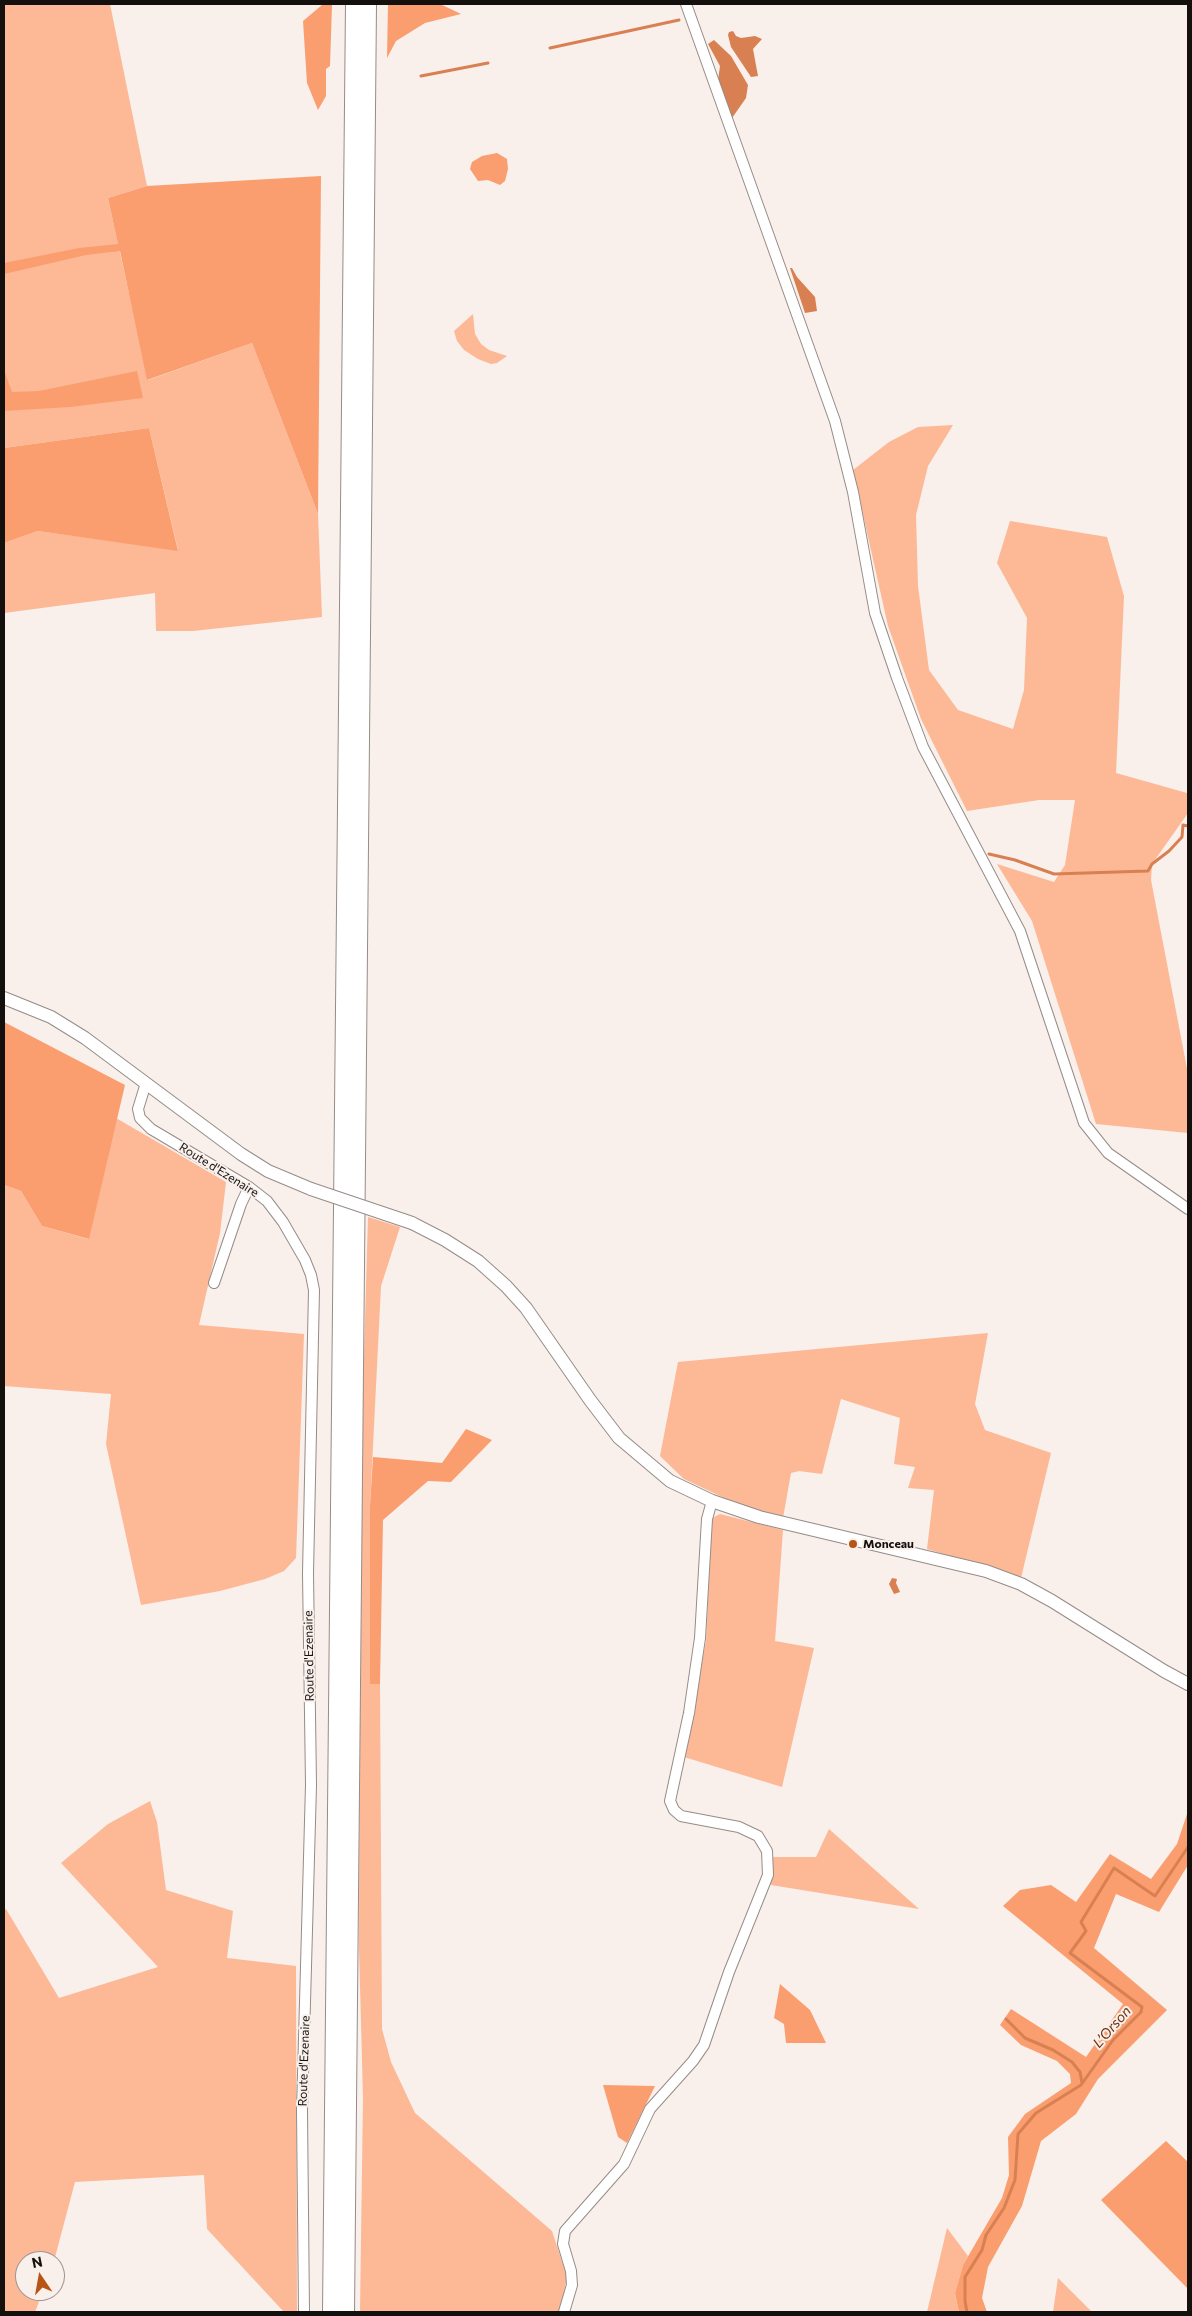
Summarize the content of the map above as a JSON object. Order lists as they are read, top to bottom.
{
  "streets": {
    "street": ["Route d'Ezenaire"]
  },
  "water": ["L’Orson"],
  "places": ["Monceau"],
  "north": "top"
}
